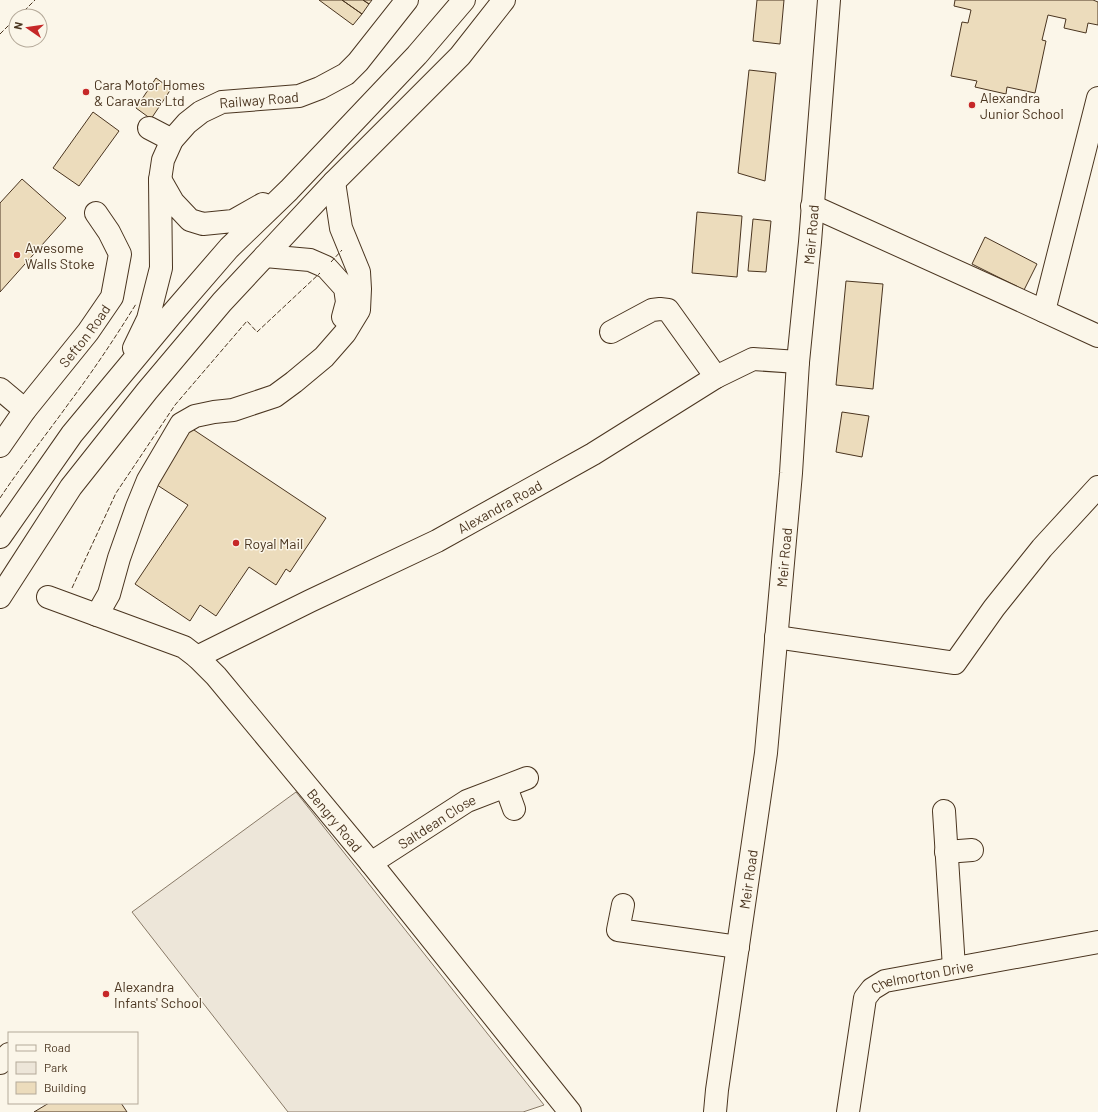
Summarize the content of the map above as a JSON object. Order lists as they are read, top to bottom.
{
  "streets": {
    "main road": [
      "Railway Road",
      "Meir Road",
      "Sefton Road",
      "Alexandra Road",
      "Bengry Road",
      "Saltdean Close",
      "Chelmorton Drive"
    ]
  },
  "crossings": [
    ["Meir Road", "Alexandra Road"],
    ["Alexandra Road", "Bengry Road"],
    ["Bengry Road", "Saltdean Close"]
  ],
  "places": [
    "Cara Motor Homes & Caravans Ltd",
    "Alexandra Junior School",
    "Awesome Walls Stoke",
    "Royal Mail",
    "Alexandra Infants' School"
  ],
  "legend": ["Road", "Park", "Building"],
  "north": "left"
}
